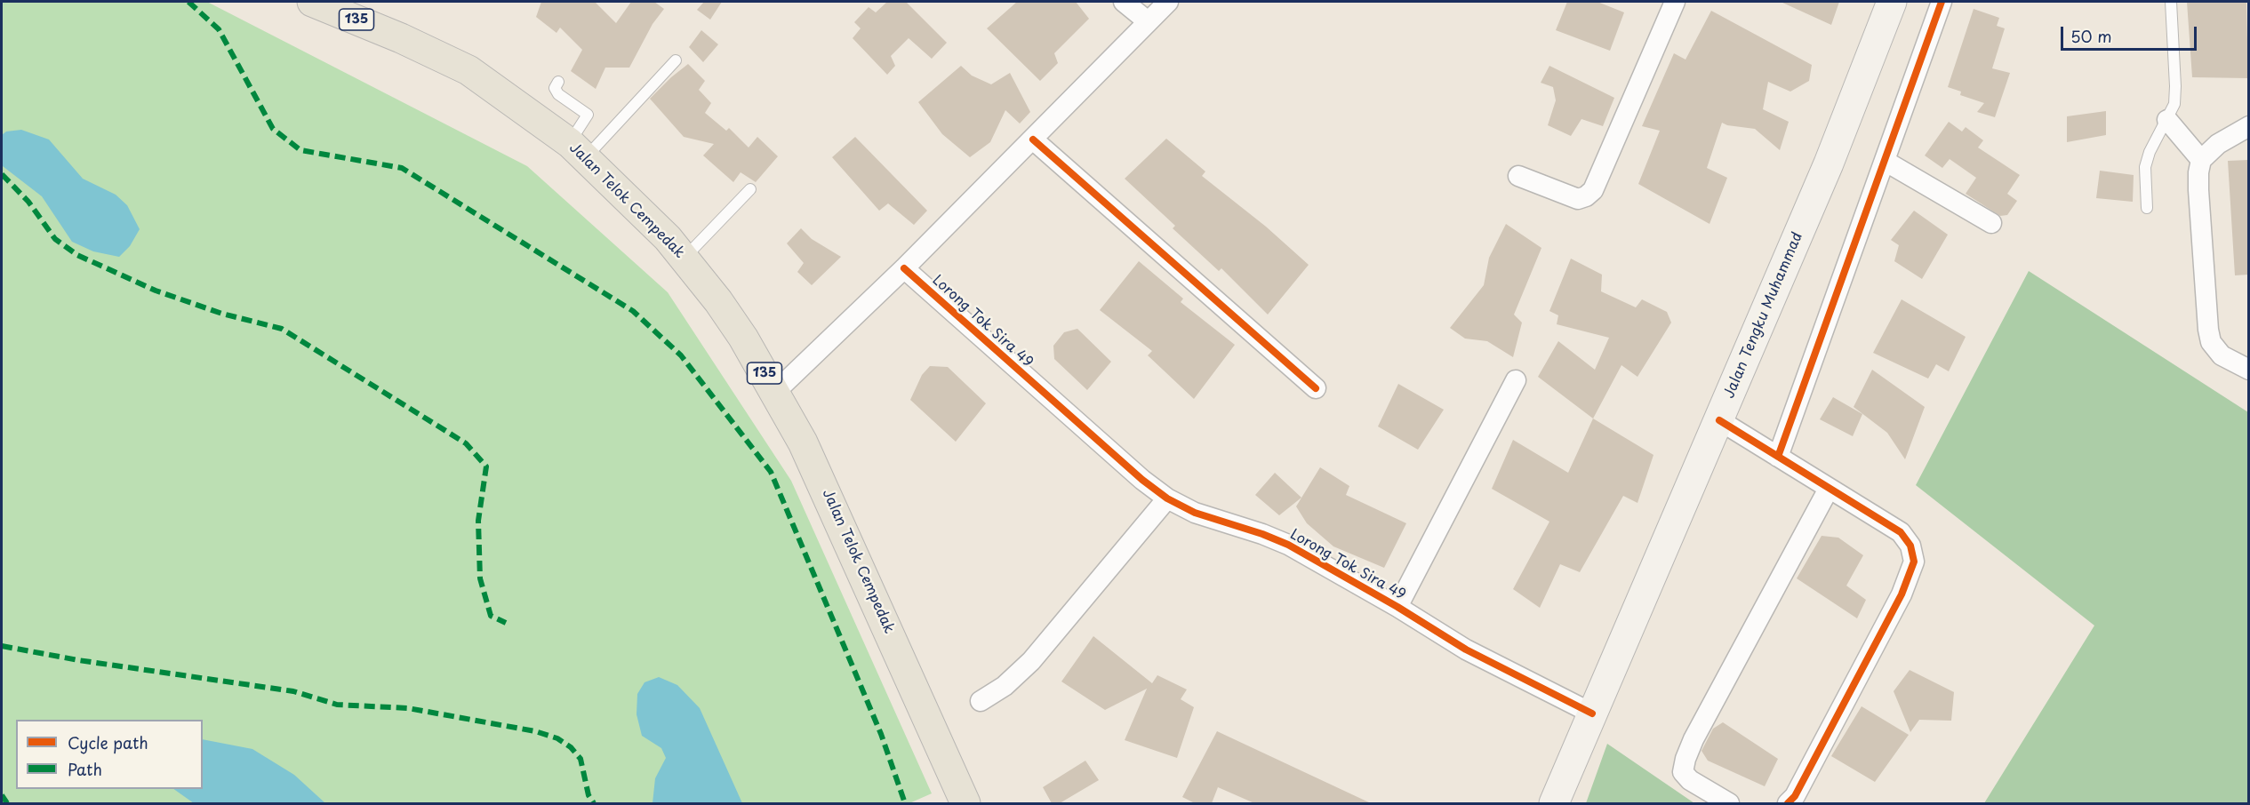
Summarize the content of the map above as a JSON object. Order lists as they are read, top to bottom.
{
  "streets": {
    "main road": ["135", "Jalan Telok Cempedak", "Jalan Tengku Muhammad"],
    "street": ["Lorong Tok Sira 49"]
  },
  "crossings": [
    ["Jalan Tengku Muhammad", "Lorong Tok Sira 49"]
  ],
  "legend": ["Cycle path", "Path"],
  "scale_bar": "50 m"
}
